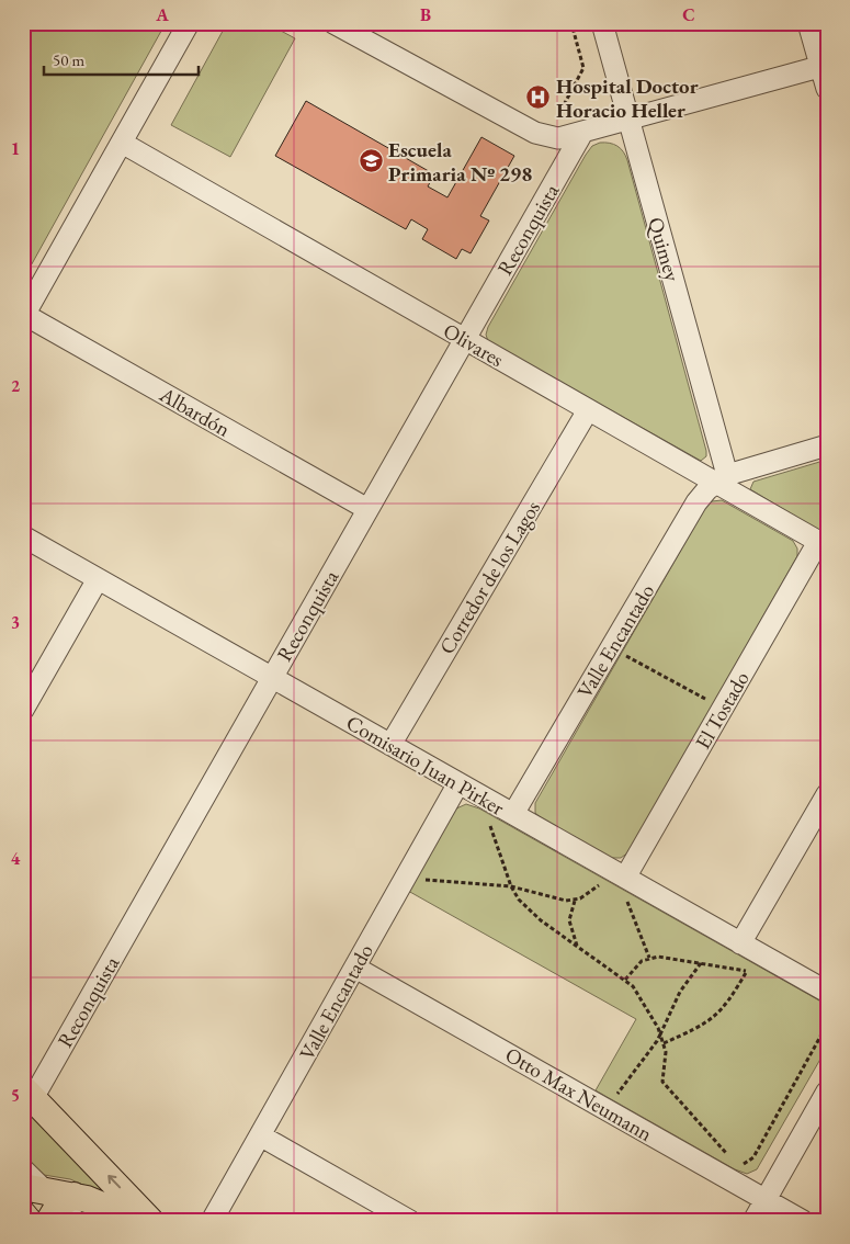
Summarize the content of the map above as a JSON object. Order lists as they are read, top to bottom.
{
  "streets": {
    "street": [
      "Reconquista",
      "Quimey",
      "Olivares",
      "Albardón",
      "Corredor de los Lagos",
      "Valle Encantado",
      "El Tostado",
      "Comisario Juan Pirker",
      "Otto Max Neumann"
    ]
  },
  "crossings": [
    ["Reconquista", "Olivares"],
    ["Reconquista", "Albardón"],
    ["Reconquista", "Comisario Juan Pirker"],
    ["Quimey", "Olivares"],
    ["Quimey", "Valle Encantado"],
    ["Olivares", "Corredor de los Lagos"],
    ["Olivares", "Valle Encantado"],
    ["Olivares", "El Tostado"],
    ["Corredor de los Lagos", "Comisario Juan Pirker"],
    ["Valle Encantado", "Comisario Juan Pirker"],
    ["Valle Encantado", "Otto Max Neumann"],
    ["El Tostado", "Comisario Juan Pirker"]
  ],
  "places": {
    "hospital": ["Hospital Doctor Horacio Heller"],
    "school or university": ["Escuela Primaria Nº 298"]
  },
  "scale_bar": "50 m",
  "grid": {
    "columns": ["A", "B", "C"],
    "rows": [
      "1",
      "2",
      "3",
      "4",
      "5"
    ]
  }
}
